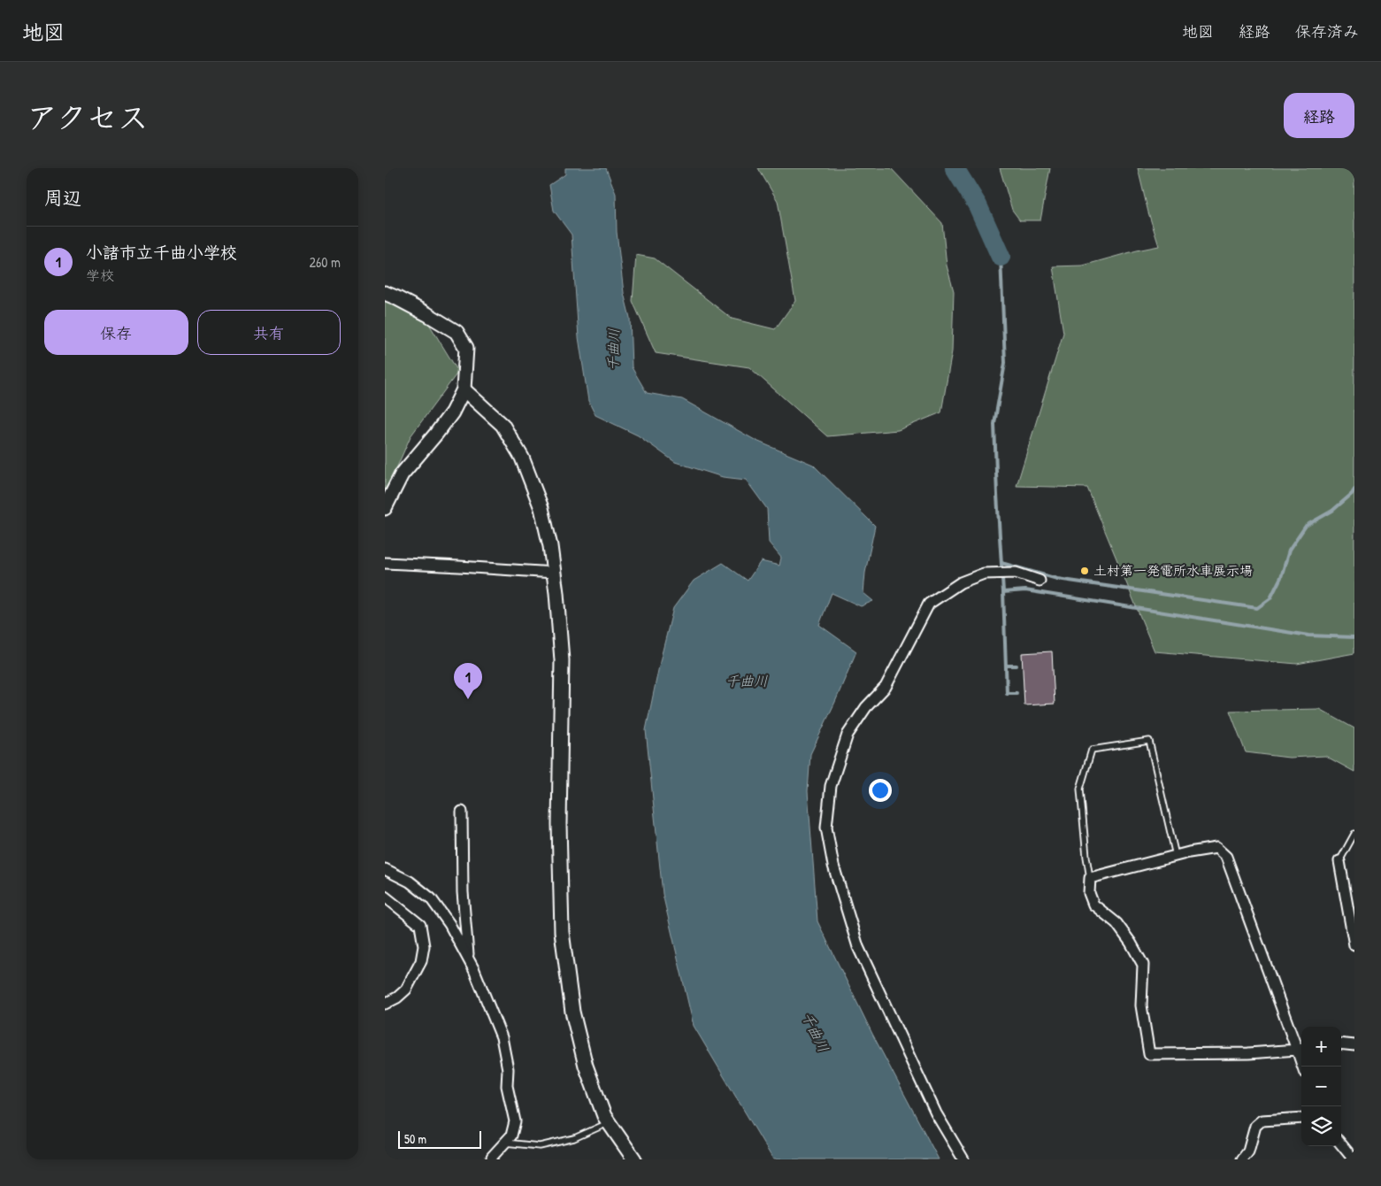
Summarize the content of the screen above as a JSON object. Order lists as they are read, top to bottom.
{
  "water": ["千曲川"],
  "places": ["土村第一発電所水車展示場"],
  "scale_bar": "50 m",
  "page": {
    "header": "地図",
    "nav": ["地図", "経路", "保存済み"],
    "title": "アクセス",
    "buttons": [
      "経路",
      ["保存", "共有"]
    ],
    "heading": "周辺",
    "list": [
      {
        "mark": "1",
        "name": "小諸市立千曲小学校",
        "note": "学校",
        "value": "260 m"
      }
    ],
    "pins": "1",
    "map_buttons": ["+", "−"],
    "scale": "50 m"
  }
}
